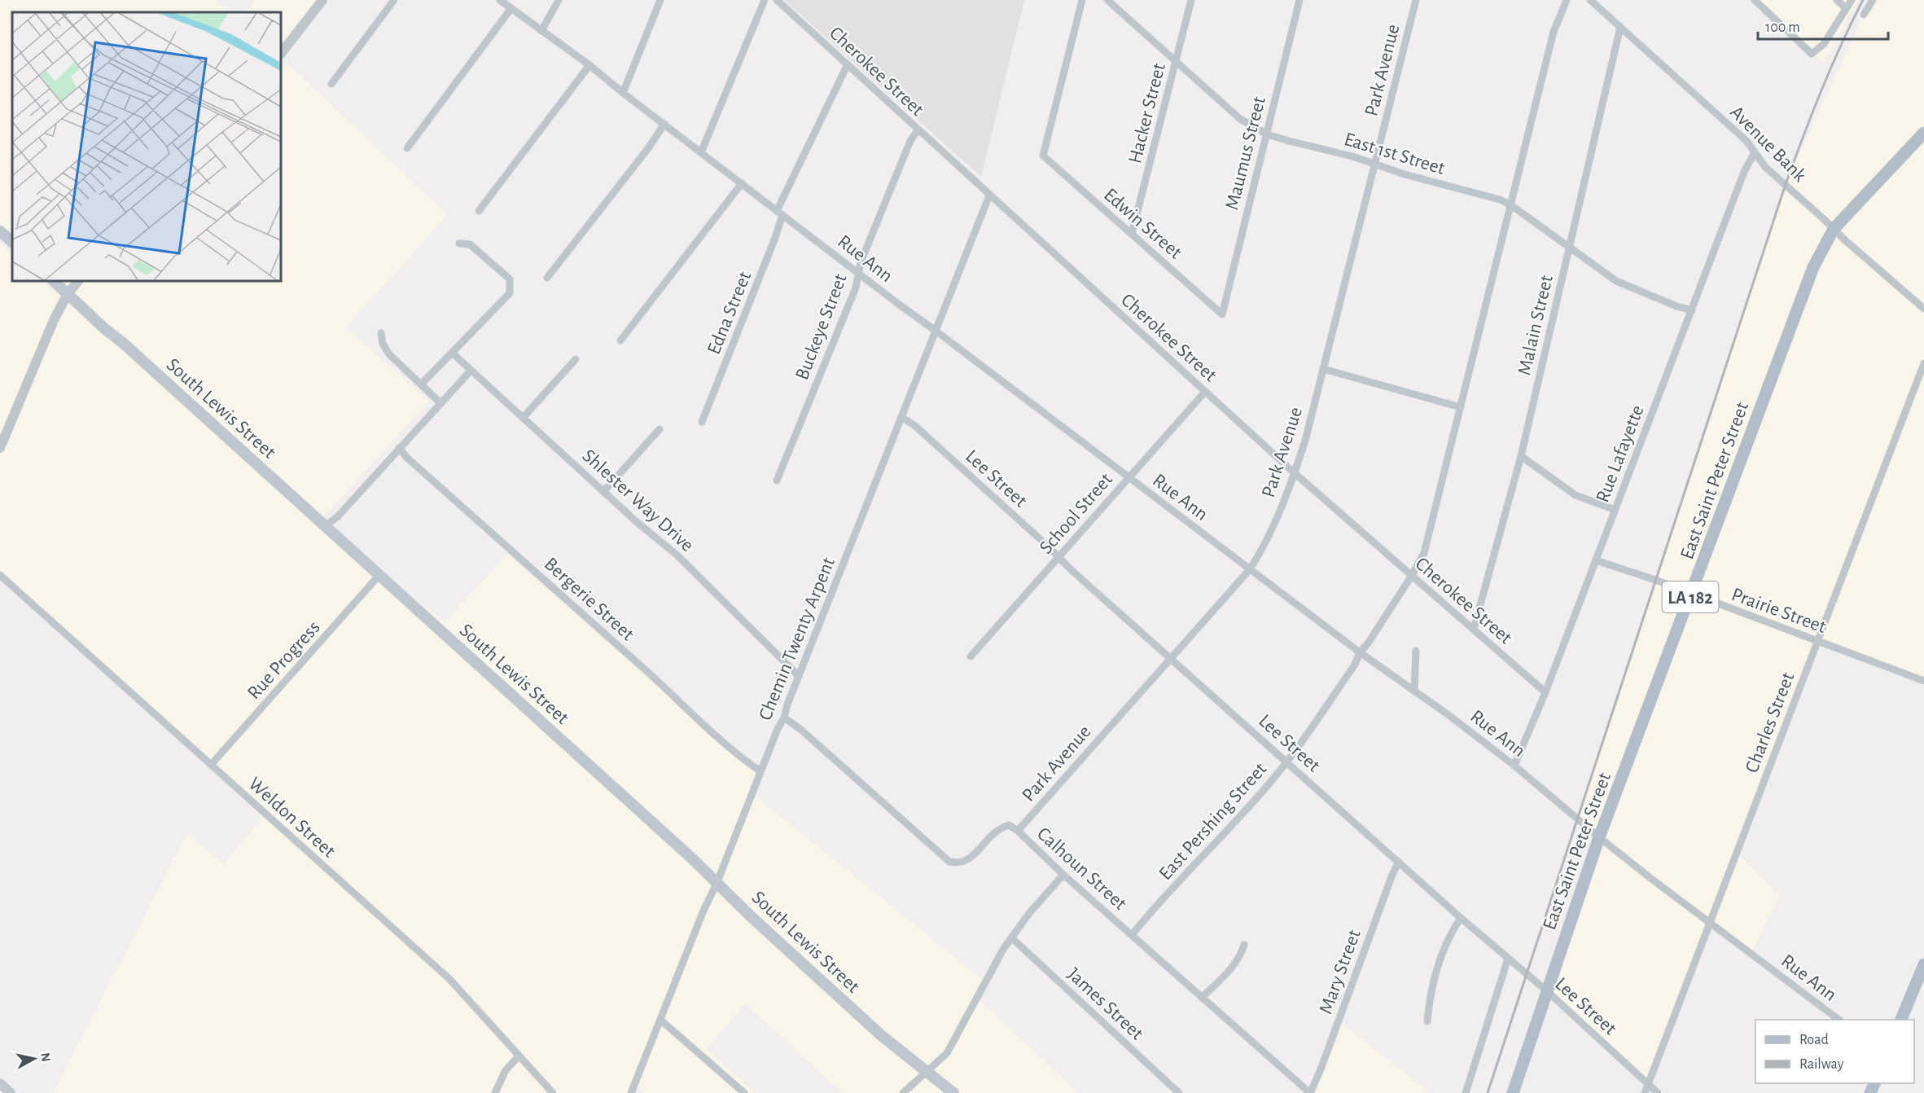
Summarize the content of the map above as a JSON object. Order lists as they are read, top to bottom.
{
  "streets": {
    "main road": ["South Lewis Street", "East Saint Peter Street", "LA 182"],
    "street": [
      "Park Avenue",
      "Cherokee Street",
      "Hacker Street",
      "Avenue Bank",
      "Maumus Street",
      "East 1st Street",
      "Edwin Street",
      "Rue Ann",
      "Edna Street",
      "Malain Street",
      "Buckeye Street",
      "Rue Lafayette",
      "Lee Street",
      "Shlester Way Drive",
      "School Street",
      "Bergerie Street",
      "Prairie Street",
      "Chemin Twenty Arpent",
      "Rue Progress",
      "Charles Street",
      "Weldon Street",
      "East Pershing Street",
      "Calhoun Street",
      "Mary Street",
      "James Street"
    ]
  },
  "crossings": [
    ["Park Avenue", "Cherokee Street"],
    ["Park Avenue", "East 1st Street"],
    ["Park Avenue", "Rue Ann"],
    ["Park Avenue", "Lee Street"],
    ["Park Avenue", "Calhoun Street"],
    ["Cherokee Street", "Edna Street"],
    ["Cherokee Street", "Malain Street"],
    ["Cherokee Street", "Buckeye Street"],
    ["Cherokee Street", "Rue Lafayette"],
    ["Cherokee Street", "School Street"],
    ["Cherokee Street", "Chemin Twenty Arpent"],
    ["Cherokee Street", "East Pershing Street"],
    ["Hacker Street", "East 1st Street"],
    ["Hacker Street", "Edwin Street"],
    ["Avenue Bank", "Malain Street"],
    ["Avenue Bank", "Rue Lafayette"],
    ["Avenue Bank", "East Saint Peter Street"],
    ["Maumus Street", "East 1st Street"],
    ["Maumus Street", "Edwin Street"],
    ["East 1st Street", "Malain Street"],
    ["East 1st Street", "Rue Lafayette"],
    ["East 1st Street", "East Pershing Street"],
    ["Rue Ann", "Edna Street"],
    ["Rue Ann", "Buckeye Street"],
    ["Rue Ann", "Rue Lafayette"],
    ["Rue Ann", "East Saint Peter Street"],
    ["Rue Ann", "School Street"],
    ["Rue Ann", "Chemin Twenty Arpent"],
    ["Rue Ann", "Charles Street"],
    ["Rue Ann", "East Pershing Street"],
    ["South Lewis Street", "Chemin Twenty Arpent"],
    ["South Lewis Street", "Rue Progress"],
    ["Rue Lafayette", "Prairie Street"],
    ["Lee Street", "East Saint Peter Street"],
    ["Lee Street", "School Street"],
    ["Lee Street", "Chemin Twenty Arpent"],
    ["Lee Street", "Charles Street"],
    ["Lee Street", "East Pershing Street"],
    ["Lee Street", "Mary Street"],
    ["East Saint Peter Street", "Prairie Street"],
    ["Shlester Way Drive", "Chemin Twenty Arpent"],
    ["Bergerie Street", "Chemin Twenty Arpent"],
    ["Prairie Street", "Charles Street"],
    ["Chemin Twenty Arpent", "Calhoun Street"],
    ["Rue Progress", "Weldon Street"],
    ["East Pershing Street", "Calhoun Street"],
    ["Calhoun Street", "Mary Street"]
  ],
  "legend": ["Road", "Railway"],
  "scale_bar": "100 m",
  "north": "right"
}
